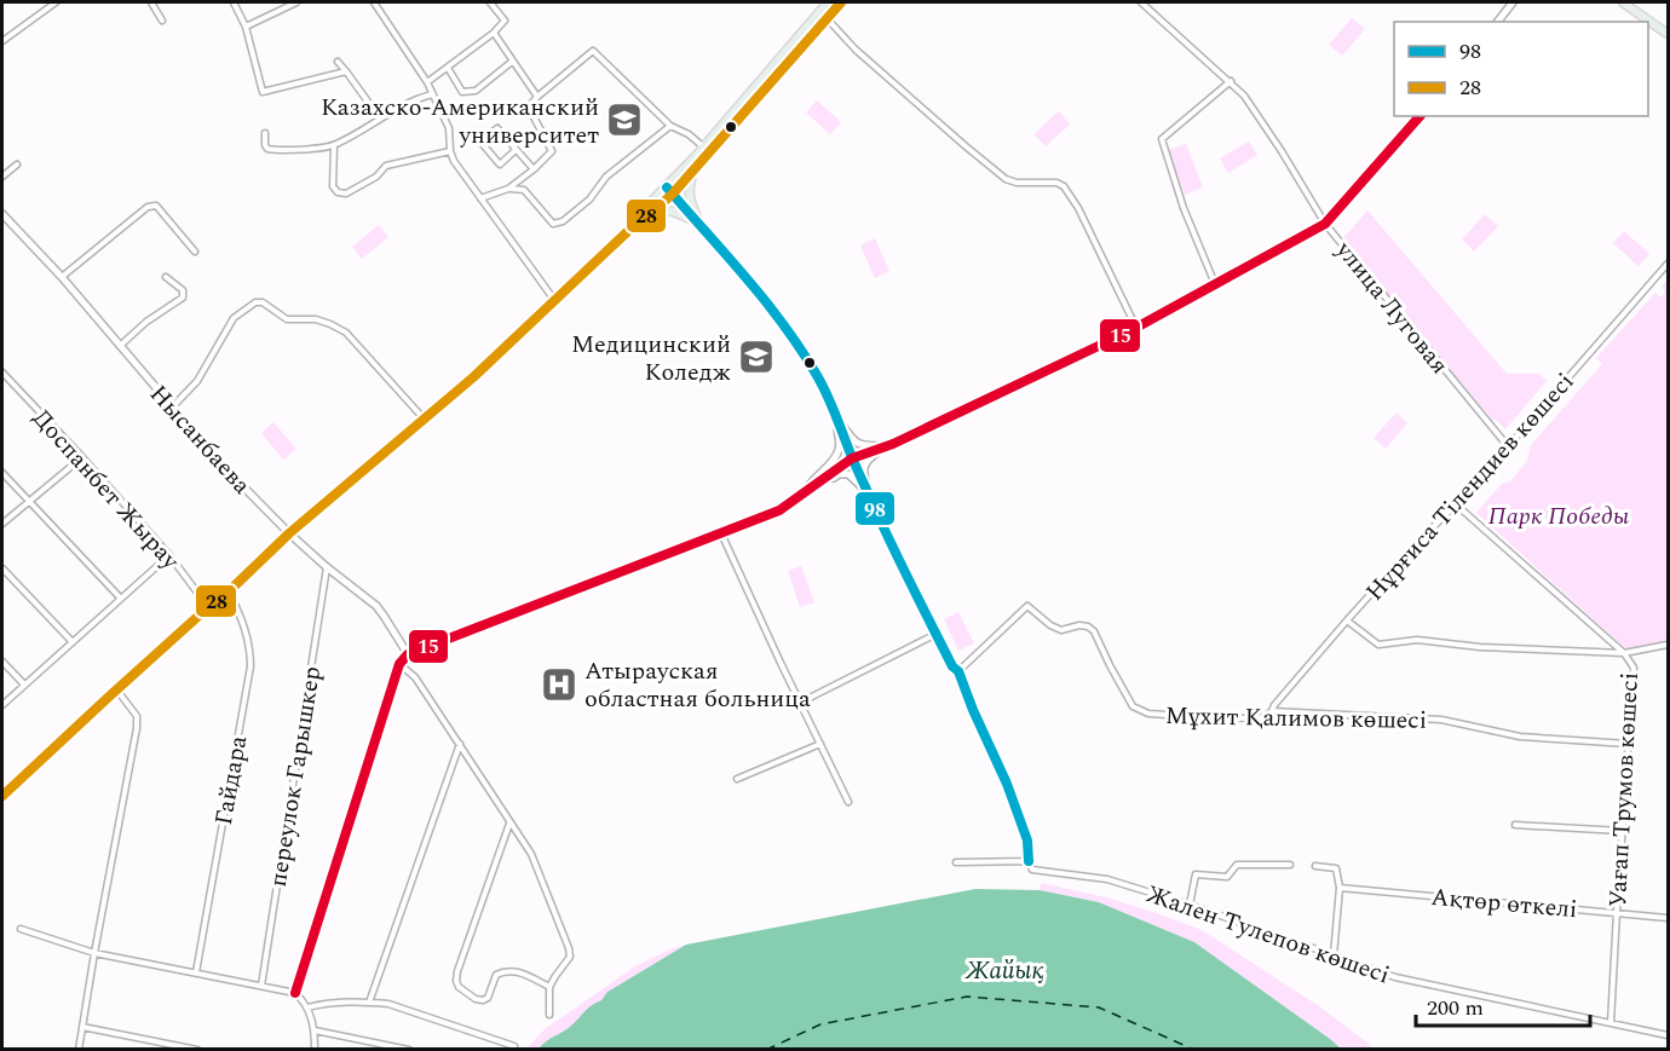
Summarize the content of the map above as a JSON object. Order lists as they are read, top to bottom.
{
  "streets": {
    "street": [
      "улица Луговая",
      "Нысанбаева",
      "Нұрғиса Тілендиев көшесі",
      "Доспанбет Жырау",
      "Мұхит Қалимов көшесі",
      "переулок Гарышкер",
      "Гайдара",
      "Уағап Трумов көшесі",
      "Ақтөр өткелі",
      "Жален Тулепов көшесі"
    ]
  },
  "crossings": [
    ["улица Луговая", "Нұрғиса Тілендиев көшесі"],
    ["Нысанбаева", "переулок Гарышкер"],
    ["Нұрғиса Тілендиев көшесі", "Мұхит Қалимов көшесі"],
    ["Нұрғиса Тілендиев көшесі", "Уағап Трумов көшесі"],
    ["Мұхит Қалимов көшесі", "Уағап Трумов көшесі"],
    ["Уағап Трумов көшесі", "Ақтөр өткелі"],
    ["Уағап Трумов көшесі", "Жален Тулепов көшесі"]
  ],
  "water": ["Жайық"],
  "parks": ["Парк Победы"],
  "places": {
    "school or university": ["Казахско-Американский университет", "Медицинский Коледж"],
    "hospital": ["Атырауская областная больница"]
  },
  "lines": ["transit line 28", "transit line 15", "transit line 98"],
  "legend": ["98", "28"],
  "scale_bar": "200 m"
}
